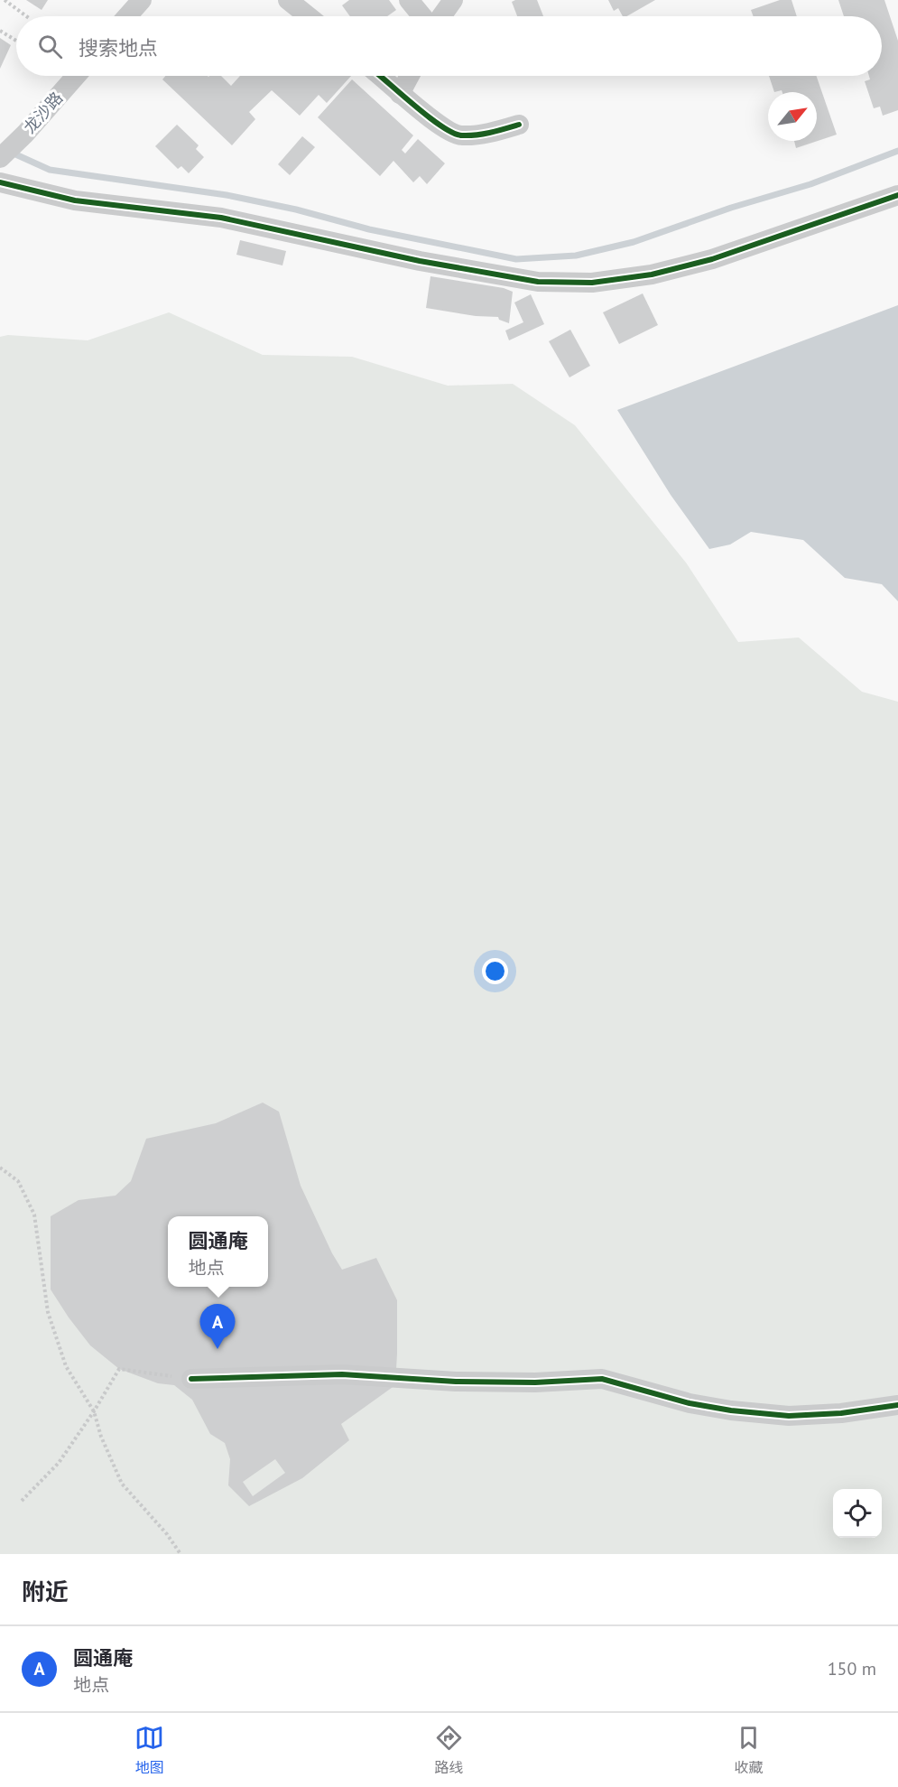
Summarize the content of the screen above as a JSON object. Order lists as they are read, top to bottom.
{
  "streets": {
    "street": ["龙沙路"]
  },
  "north": "top right",
  "page": {
    "search": "搜索地点",
    "popup": ["圆通庵", "地点"],
    "pins": "A",
    "heading": "附近",
    "list": [
      {
        "mark": "A",
        "name": "圆通庵",
        "note": "地点",
        "value": "150 m"
      }
    ],
    "nav": ["地图", "路线", "收藏"]
  }
}
